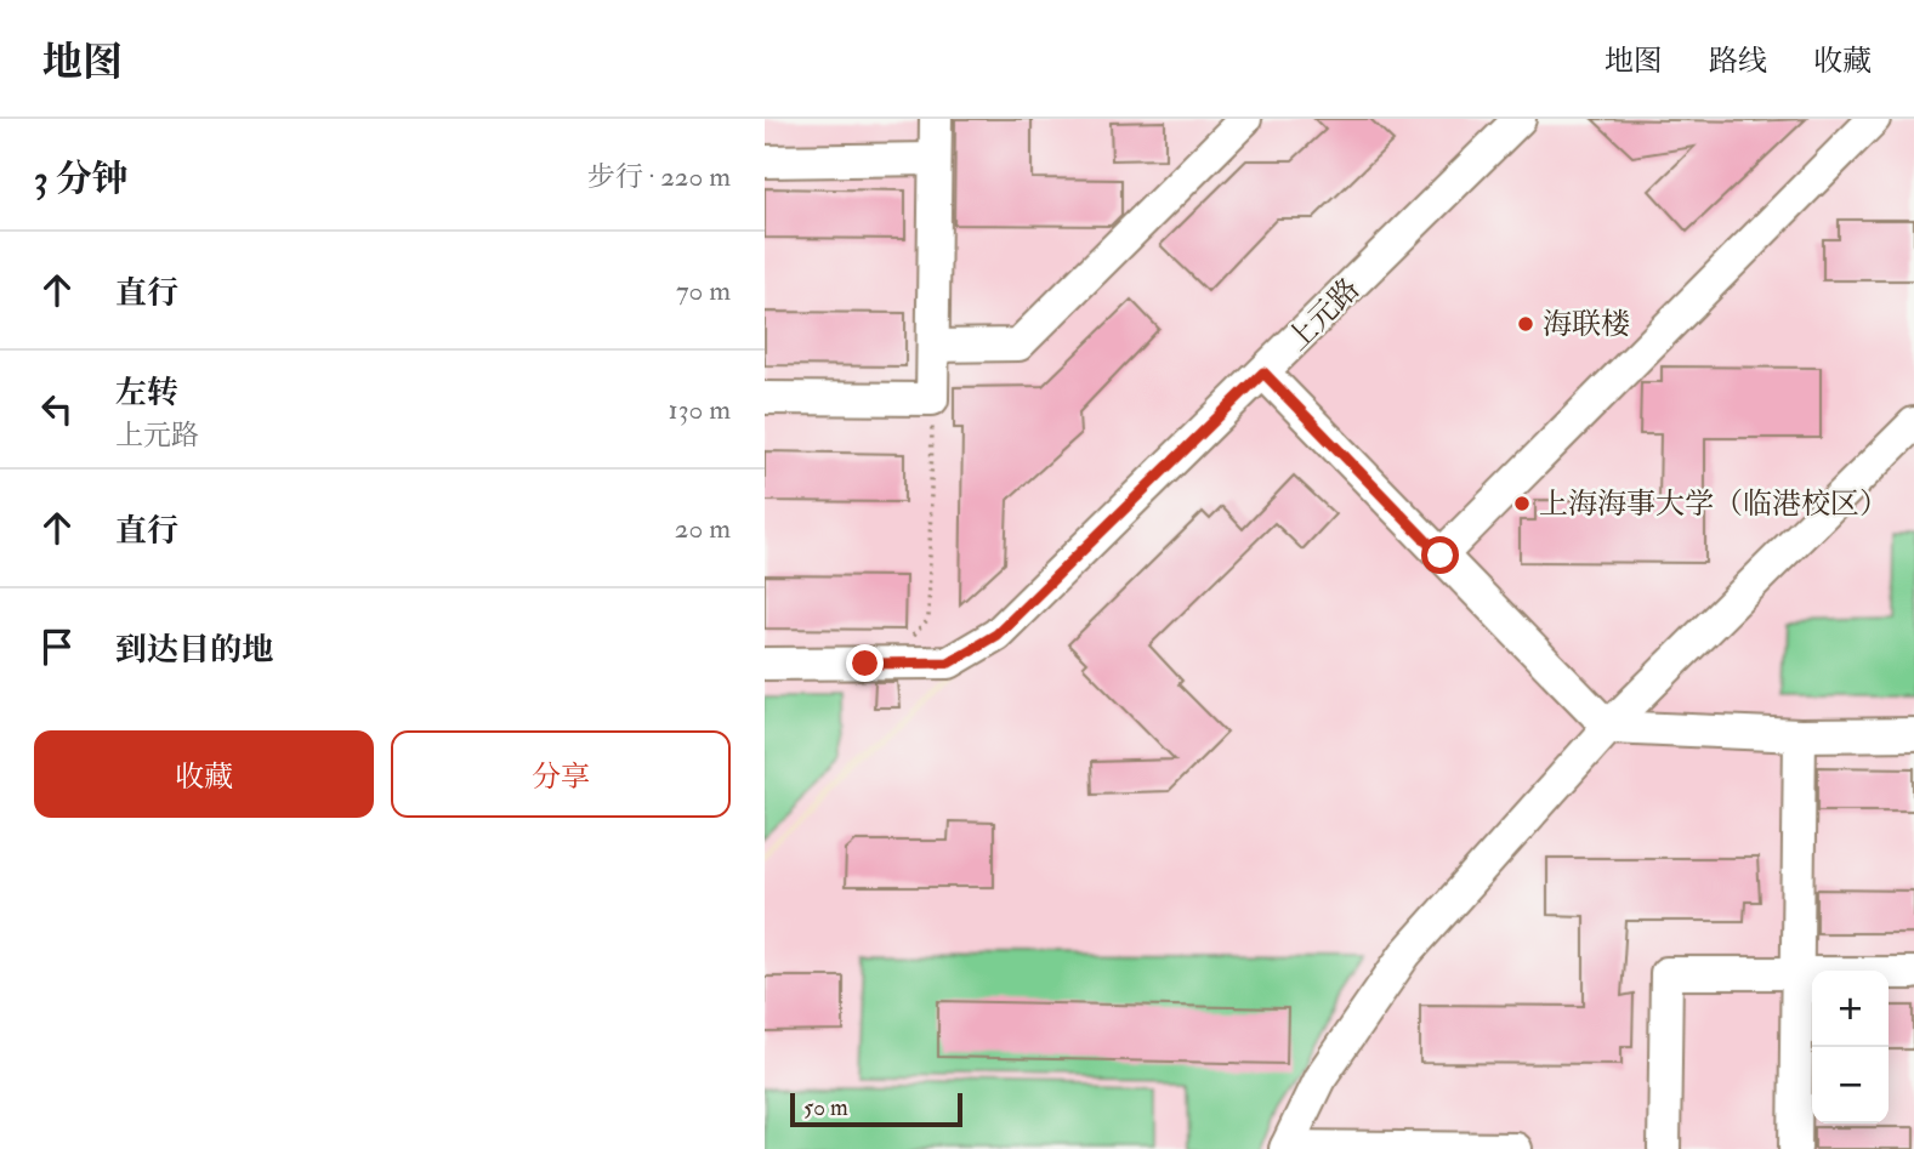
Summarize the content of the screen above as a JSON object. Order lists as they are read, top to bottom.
{
  "streets": {
    "street": ["上元路"]
  },
  "places": ["海联楼", "上海海事大学（临港校区）"],
  "scale_bar": "50 m",
  "page": {
    "header": "地图",
    "nav": ["地图", "路线", "收藏"],
    "heading": ["3 分钟", "步行 · 220 m"],
    "list": [
      ["直行", "70 m"],
      ["左转", "上元路", "130 m"],
      ["直行", "20 m"],
      "到达目的地"
    ],
    "buttons": ["收藏", "分享"],
    "map_buttons": ["+", "−"],
    "scale": "50 m"
  }
}
